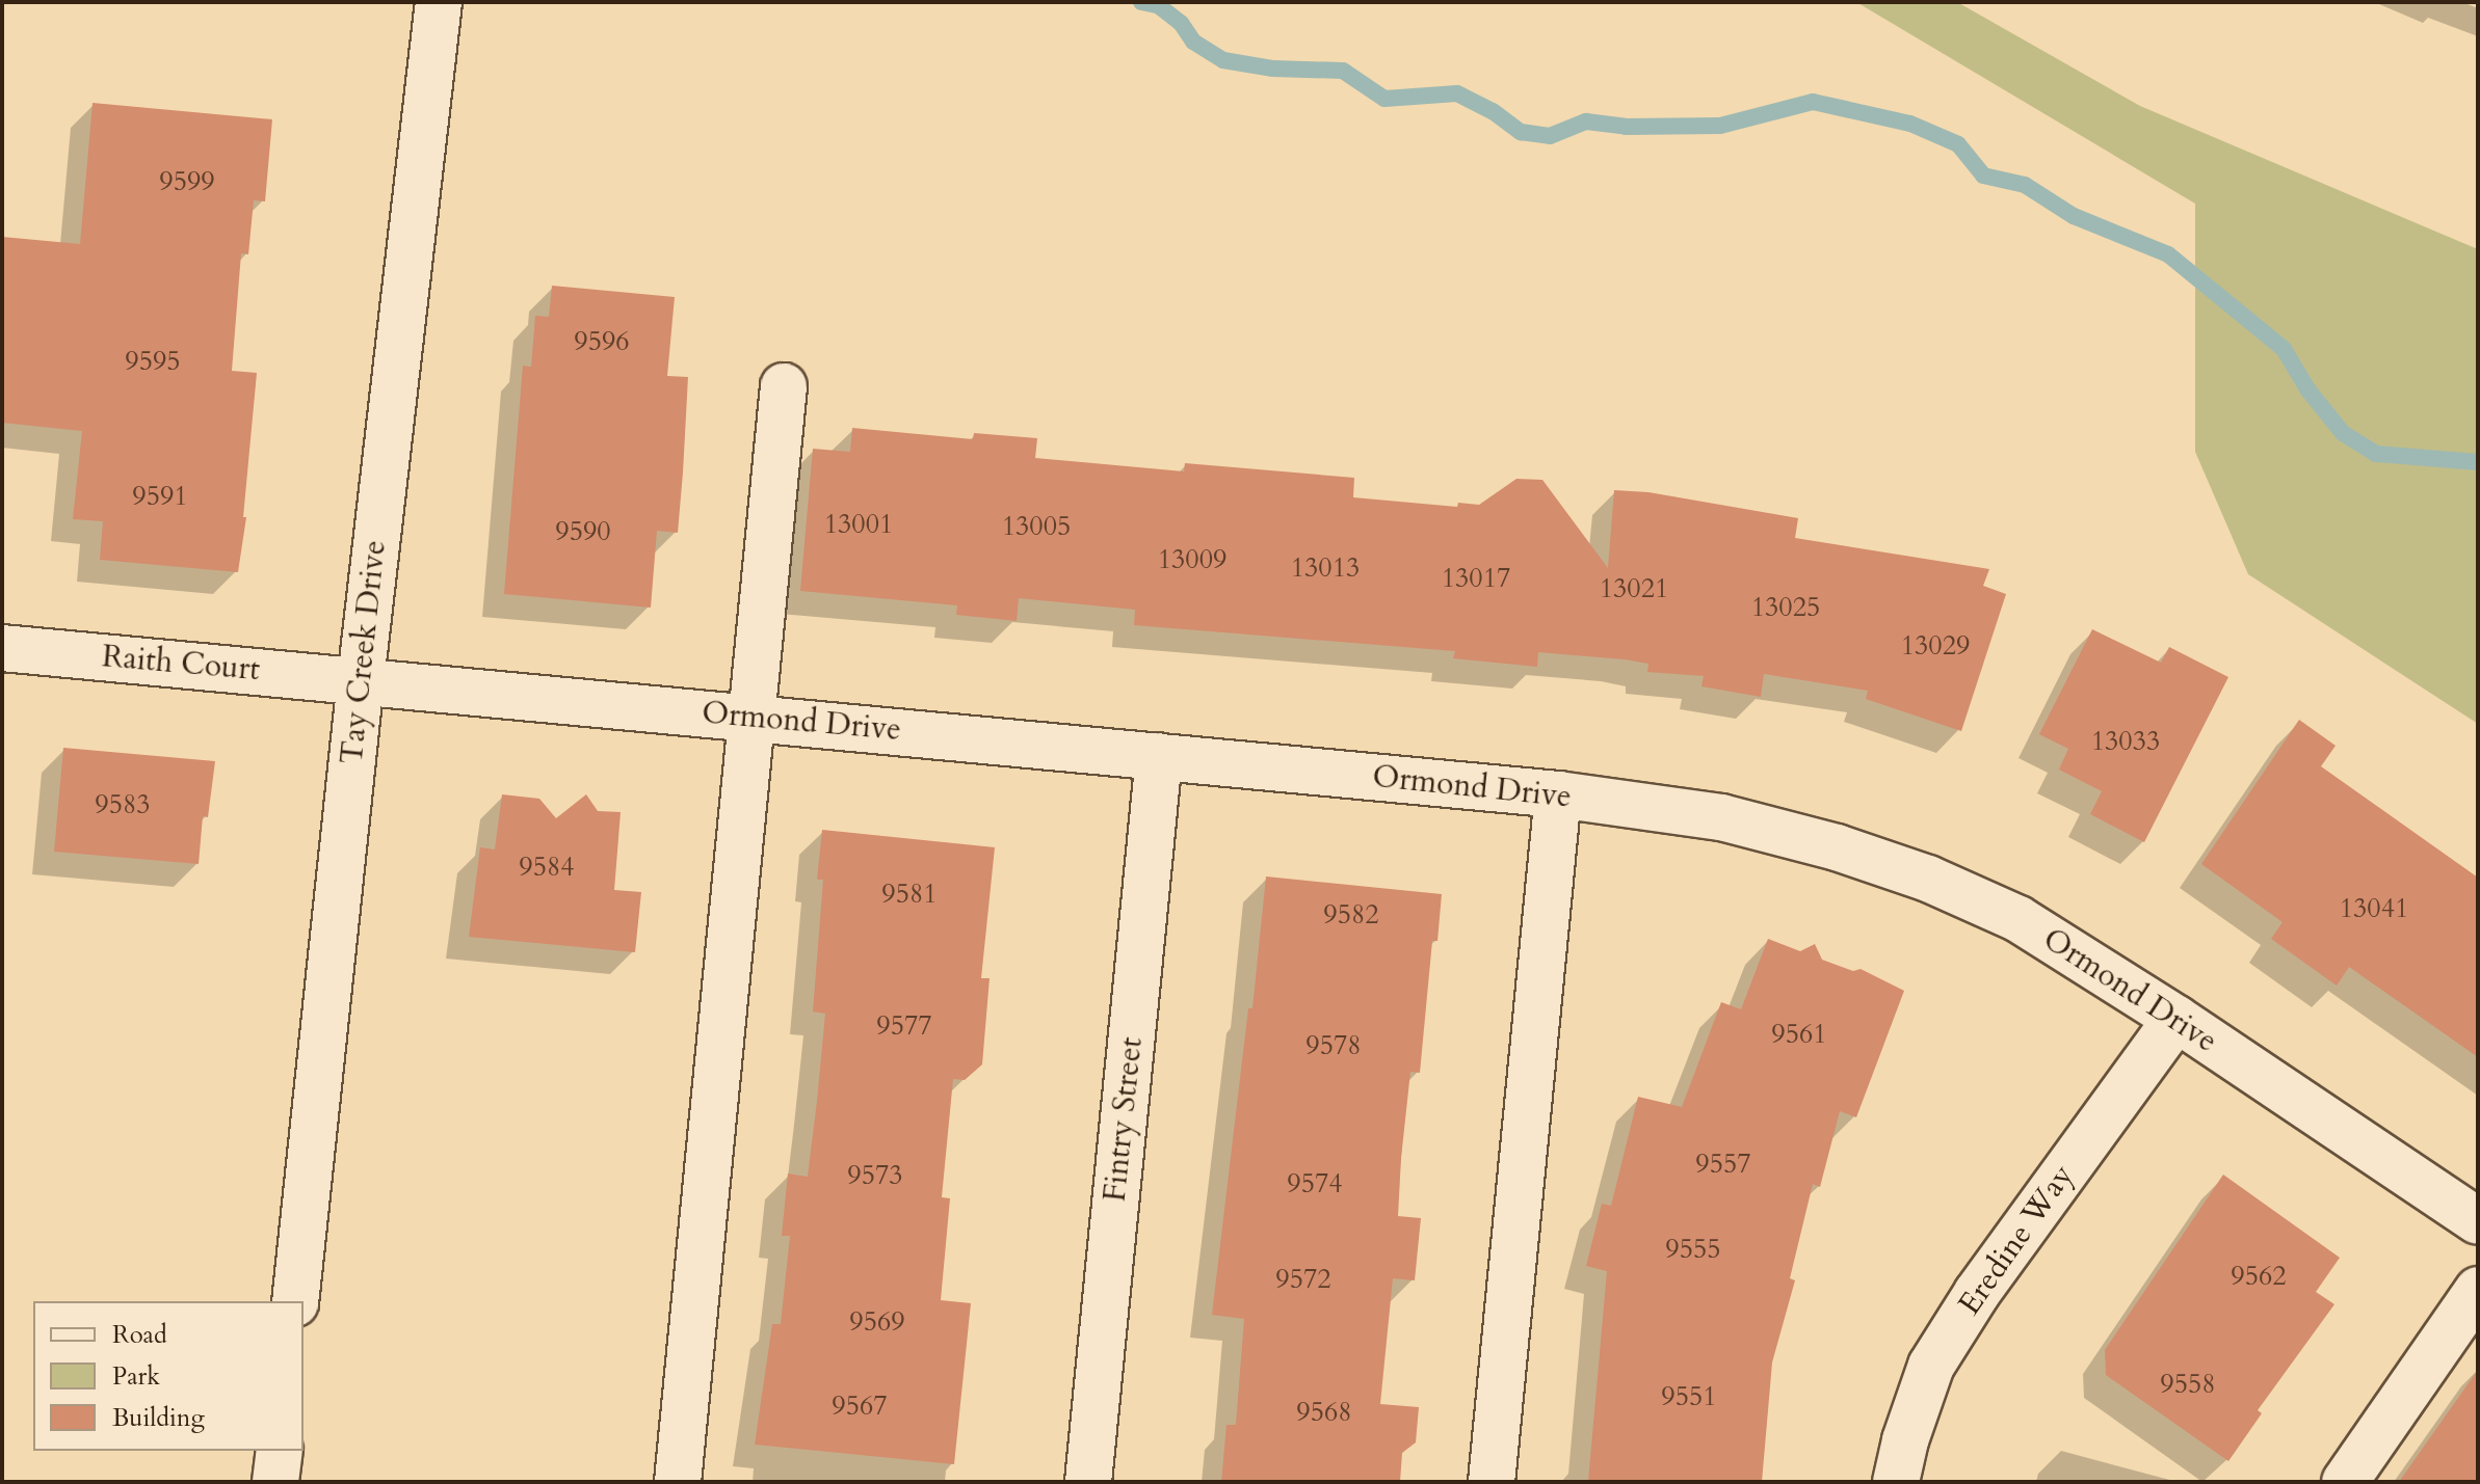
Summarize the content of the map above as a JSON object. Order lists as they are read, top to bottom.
{
  "streets": {
    "street": [
      "Tay Creek Drive",
      "Raith Court",
      "Ormond Drive",
      "Fintry Street",
      "Eredine Way"
    ]
  },
  "crossings": [
    ["Tay Creek Drive", "Raith Court"],
    ["Tay Creek Drive", "Ormond Drive"],
    ["Raith Court", "Ormond Drive"],
    ["Ormond Drive", "Fintry Street"],
    ["Ormond Drive", "Eredine Way"]
  ],
  "house_numbers": [
    "9599",
    "9596",
    "9595",
    "9591",
    "13001",
    "13005",
    "9590",
    "13009",
    "13013",
    "13017",
    "13021",
    "13025",
    "13029",
    "13033",
    "9583",
    "9584",
    "9581",
    "13041",
    "9582",
    "9577",
    "9561",
    "9578",
    "9557",
    "9573",
    "9574",
    "9555",
    "9562",
    "9572",
    "9569",
    "9558",
    "9551",
    "9567",
    "9568"
  ],
  "legend": ["Road", "Park", "Building"]
}
